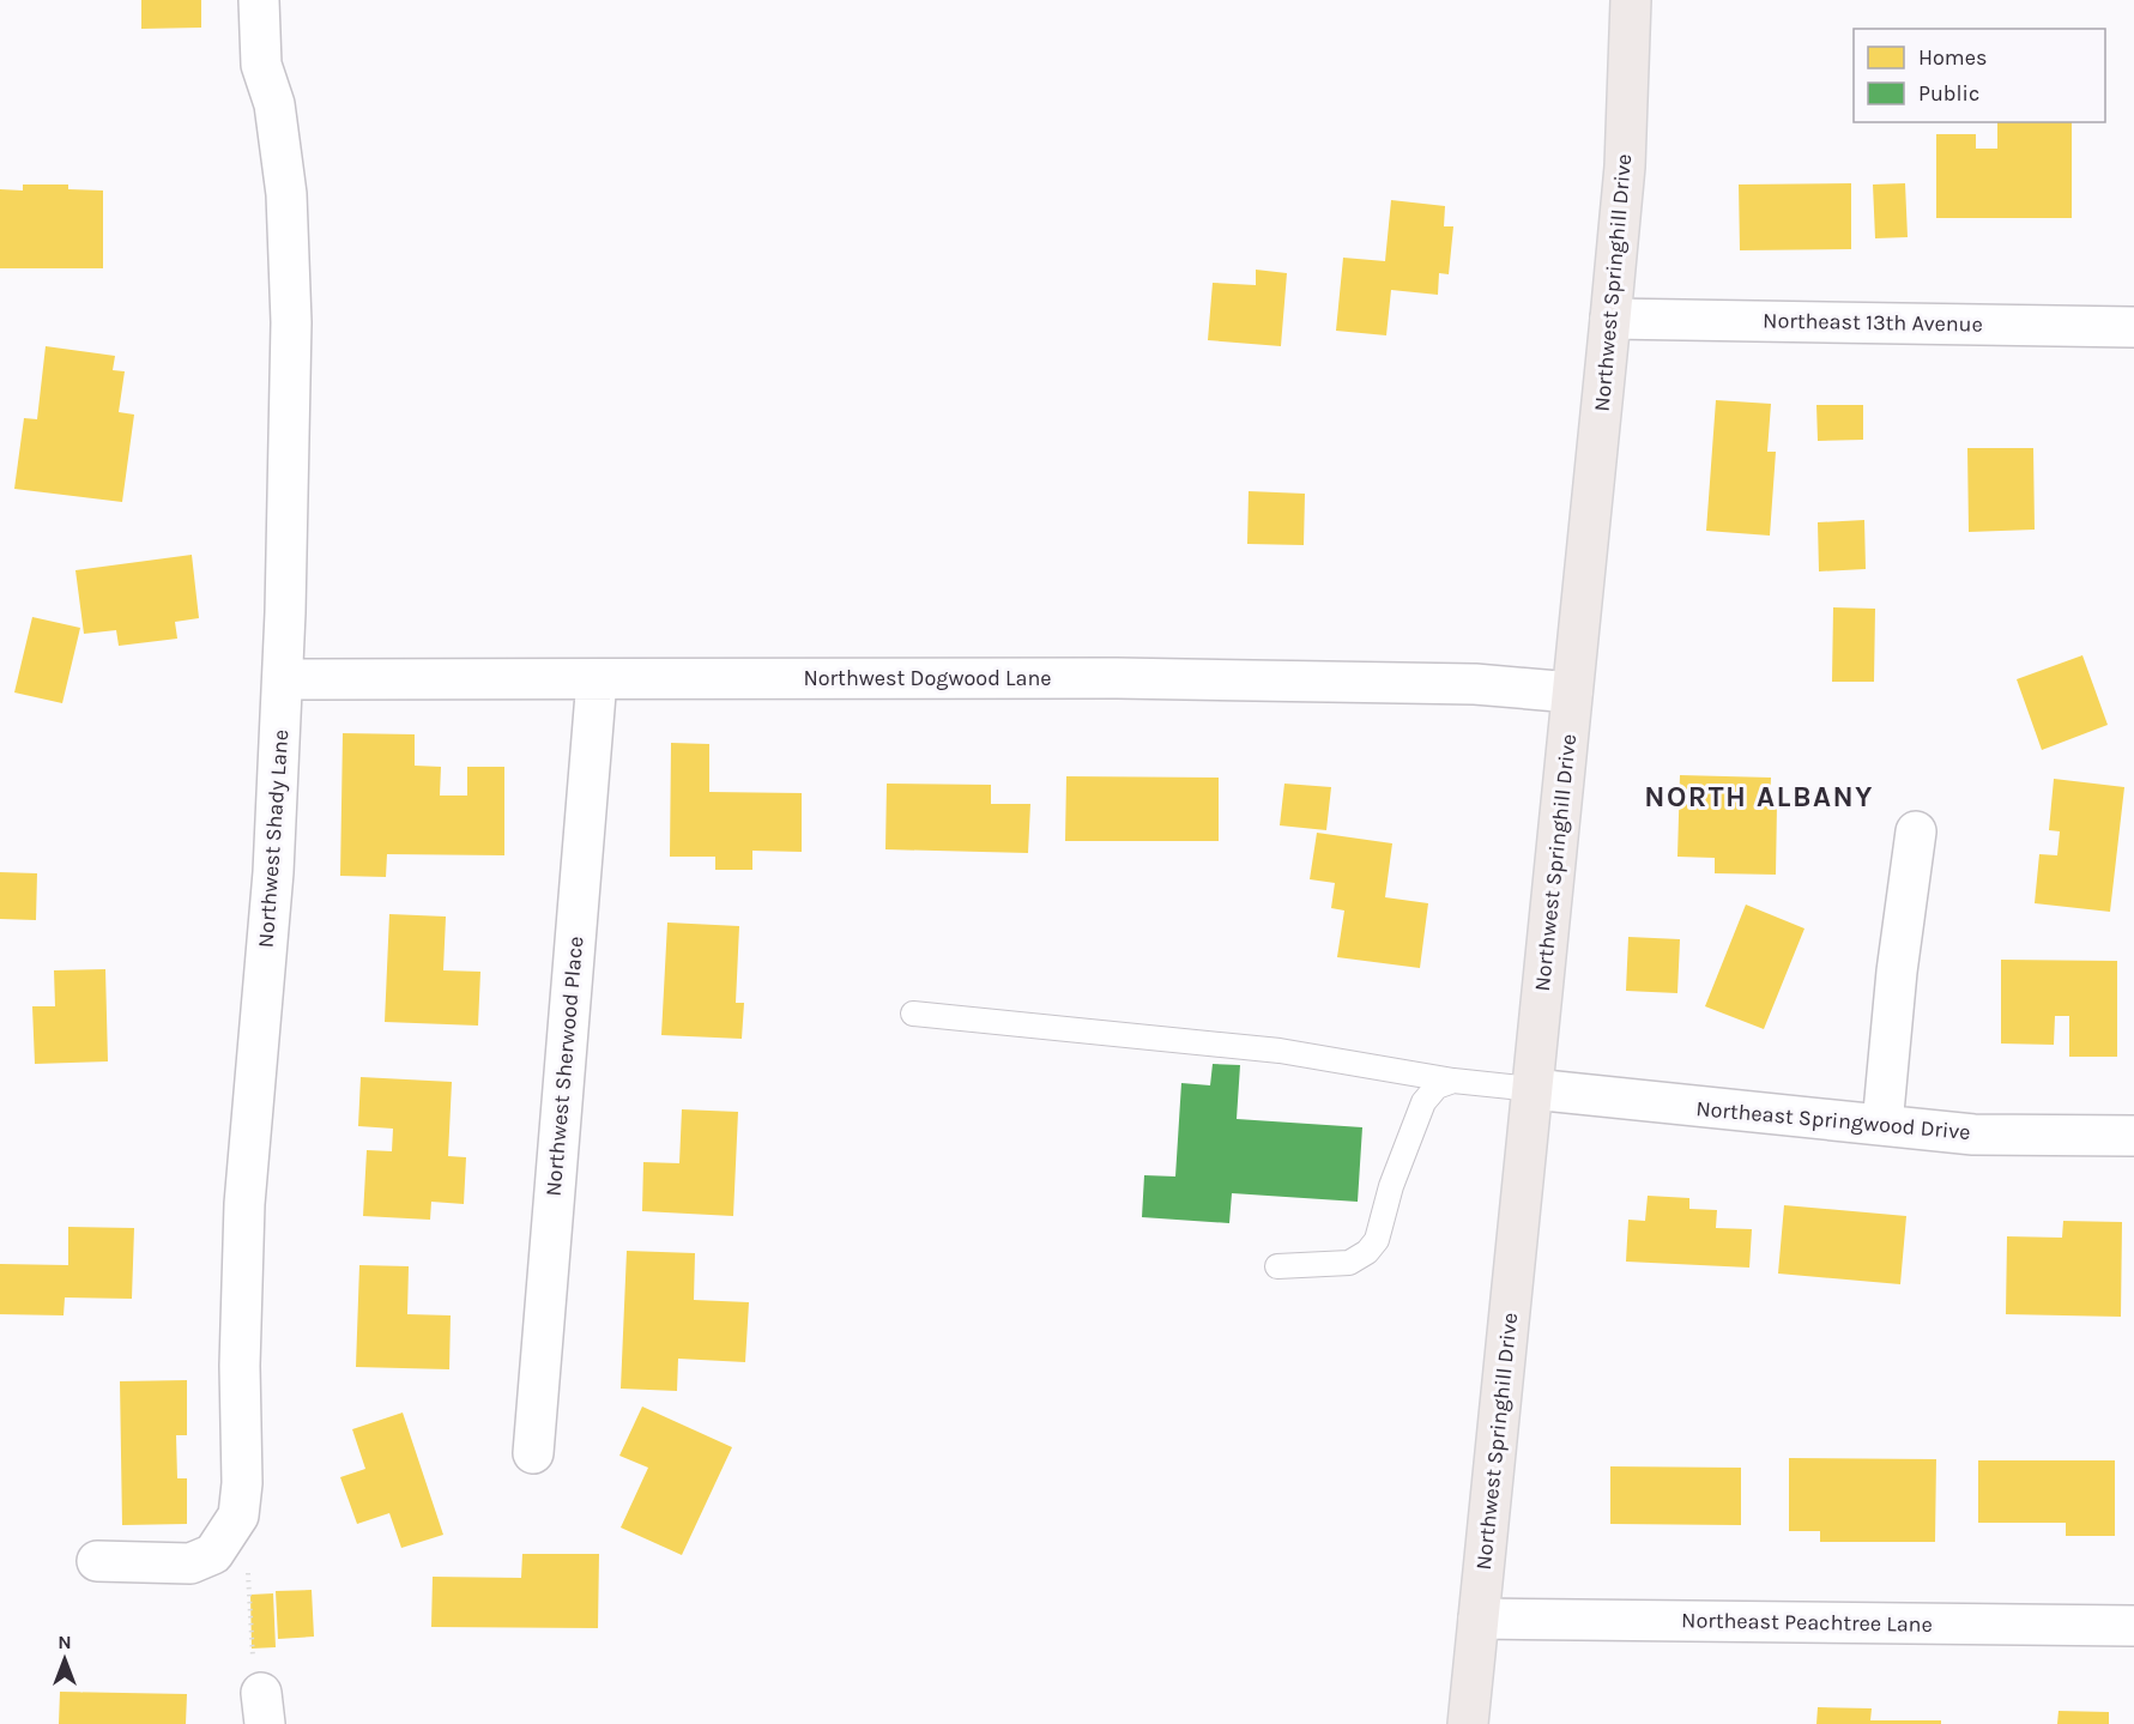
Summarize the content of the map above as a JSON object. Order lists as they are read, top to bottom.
{
  "streets": {
    "main road": ["Northwest Springhill Drive"],
    "street": [
      "Northeast 13th Avenue",
      "Northwest Dogwood Lane",
      "Northwest Shady Lane",
      "Northwest Sherwood Place",
      "Northeast Springwood Drive",
      "Northeast Peachtree Lane"
    ]
  },
  "crossings": [
    ["Northwest Springhill Drive", "Northeast 13th Avenue"],
    ["Northwest Springhill Drive", "Northwest Dogwood Lane"],
    ["Northwest Springhill Drive", "Northeast Springwood Drive"],
    ["Northwest Springhill Drive", "Northeast Peachtree Lane"],
    ["Northwest Dogwood Lane", "Northwest Shady Lane"],
    ["Northwest Dogwood Lane", "Northwest Sherwood Place"]
  ],
  "districts": ["NORTH ALBANY"],
  "legend": ["Homes", "Public"],
  "north": "top"
}
